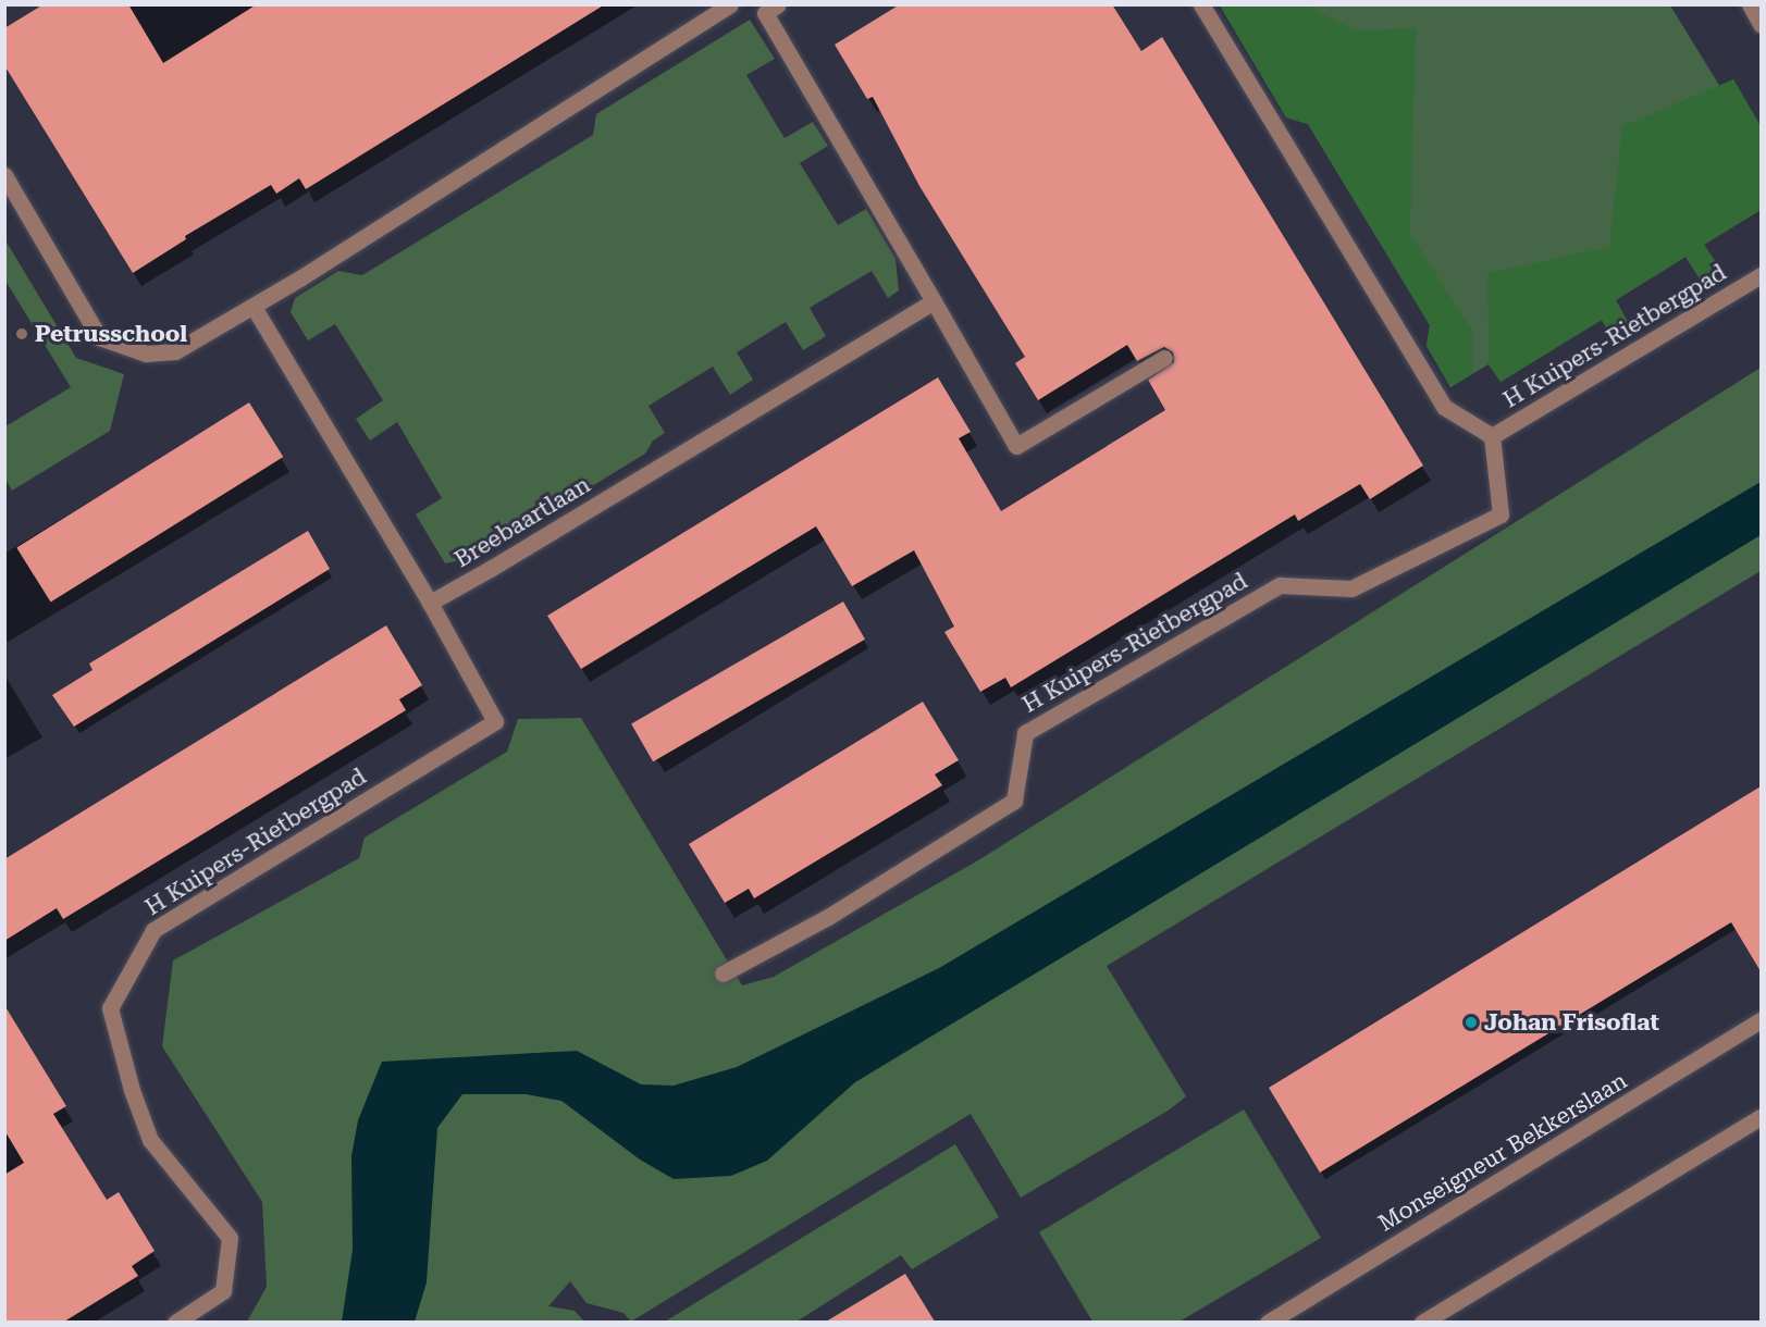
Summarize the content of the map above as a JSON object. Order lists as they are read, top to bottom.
{
  "streets": {
    "street": ["H Kuipers-Rietbergpad", "Breebaartlaan", "Monseigneur Bekkerslaan"]
  },
  "crossings": [
    ["H Kuipers-Rietbergpad", "Breebaartlaan"]
  ],
  "places": ["Petrusschool", "Johan Frisoflat"]
}
